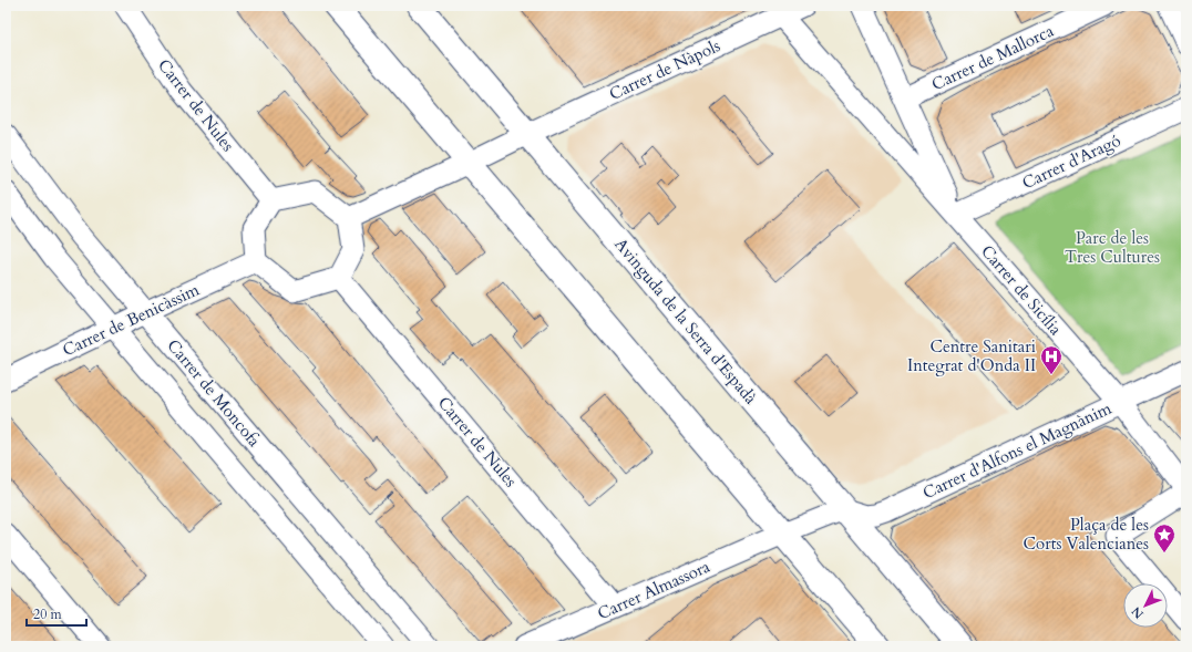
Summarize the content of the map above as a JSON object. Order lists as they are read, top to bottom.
{
  "streets": {
    "street": [
      "Carrer de Mallorca",
      "Carrer de Nàpols",
      "Carrer de Nules",
      "Carrer d'Aragó",
      "Carrer de Sicília",
      "Carrer de Benicàssim",
      "Avinguda de la Serra d'Espadà",
      "Carrer de Moncofa",
      "Carrer d'Alfons el Magnànim",
      "Carrer Almassora"
    ]
  },
  "crossings": [
    ["Carrer de Mallorca", "Carrer de Sicília"],
    ["Carrer de Nàpols", "Carrer de Sicília"],
    ["Carrer de Nàpols", "Avinguda de la Serra d'Espadà"],
    ["Carrer de Nules", "Carrer de Benicàssim"],
    ["Carrer de Nules", "Carrer Almassora"],
    ["Carrer d'Aragó", "Carrer de Sicília"],
    ["Carrer de Sicília", "Carrer d'Alfons el Magnànim"],
    ["Carrer de Benicàssim", "Carrer de Moncofa"],
    ["Avinguda de la Serra d'Espadà", "Carrer d'Alfons el Magnànim"]
  ],
  "parks": ["Parc de les Tres Cultures"],
  "places": {
    "hospital": ["Centre Sanitari Integrat d'Onda II"],
    "place": ["Plaça de les Corts Valencianes"]
  },
  "scale_bar": "20 m",
  "north": "bottom left"
}
